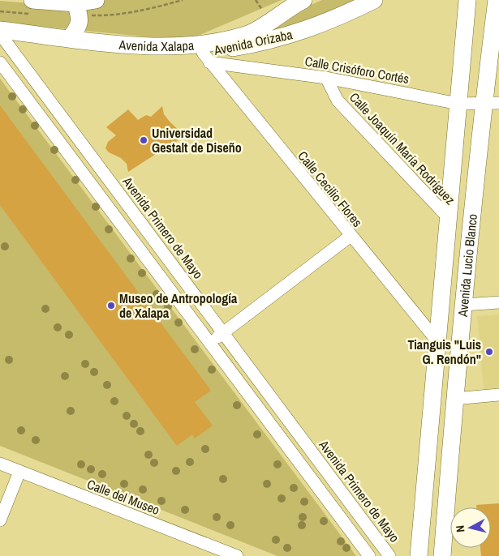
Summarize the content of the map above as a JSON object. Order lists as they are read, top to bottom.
{
  "streets": {
    "main road": ["Avenida Orizaba", "Avenida Xalapa", "Avenida Lucio Blanco"],
    "street": [
      "Calle Crisóforo Cortés",
      "Calle Joaquín María Rodríguez",
      "Calle Cecilio Flores",
      "Avenida Primero de Mayo",
      "Calle del Museo"
    ]
  },
  "crossings": [
    ["Avenida Orizaba", "Avenida Xalapa"],
    ["Avenida Orizaba", "Calle Crisóforo Cortés"],
    ["Avenida Orizaba", "Calle Cecilio Flores"],
    ["Calle Crisóforo Cortés", "Calle Joaquín María Rodríguez"],
    ["Calle Crisóforo Cortés", "Calle Cecilio Flores"],
    ["Calle Crisóforo Cortés", "Avenida Lucio Blanco"],
    ["Calle Joaquín María Rodríguez", "Avenida Lucio Blanco"],
    ["Calle Cecilio Flores", "Avenida Lucio Blanco"]
  ],
  "places": ["Universidad Gestalt de Diseño", "Museo de Antropología de Xalapa", "Tianguis \"Luis G. Rendón\""],
  "north": "left"
}
